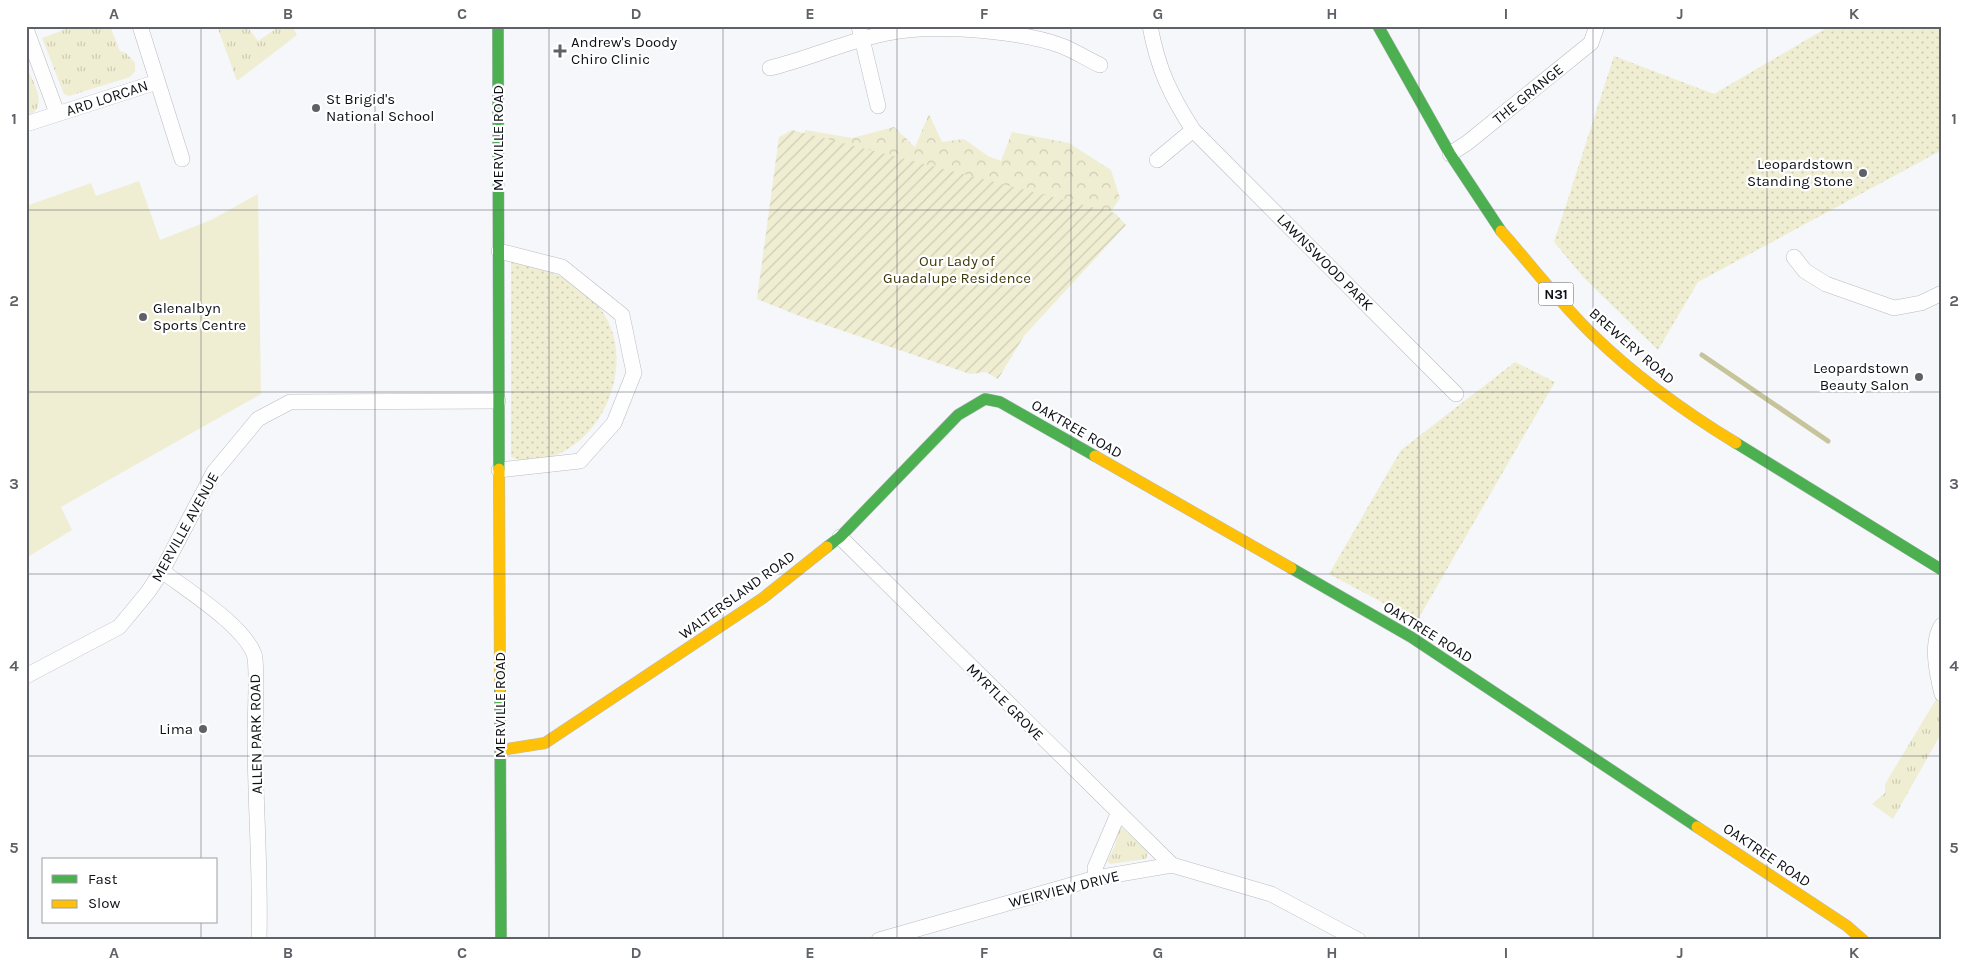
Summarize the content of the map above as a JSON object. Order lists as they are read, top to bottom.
{
  "streets": {
    "main road": [
      "MERVILLE ROAD",
      "N31",
      "BREWERY ROAD",
      "OAKTREE ROAD",
      "WALTERSLAND ROAD"
    ],
    "street": [
      "THE GRANGE",
      "ARD LORCAN",
      "LAWNSWOOD PARK",
      "MERVILLE AVENUE",
      "MYRTLE GROVE",
      "ALLEN PARK ROAD",
      "WEIRVIEW DRIVE"
    ]
  },
  "crossings": [
    ["THE GRANGE", "BREWERY ROAD"],
    ["MERVILLE ROAD", "MERVILLE AVENUE"],
    ["MERVILLE ROAD", "WALTERSLAND ROAD"],
    ["OAKTREE ROAD", "WALTERSLAND ROAD"],
    ["MERVILLE AVENUE", "ALLEN PARK ROAD"],
    ["WALTERSLAND ROAD", "MYRTLE GROVE"],
    ["MYRTLE GROVE", "WEIRVIEW DRIVE"]
  ],
  "parks": ["Our Lady of Guadalupe Residence"],
  "places": {
    "health": ["Andrew's Doody Chiro Clinic"],
    "other": [
      "St Brigid's National School",
      "Leopardstown Standing Stone",
      "Glenalbyn Sports Centre",
      "Leopardstown Beauty Salon",
      "Lima"
    ]
  },
  "legend": ["Fast", "Slow"],
  "grid": {
    "columns": [
      "A",
      "B",
      "C",
      "D",
      "E",
      "F",
      "G",
      "H",
      "I",
      "J",
      "K"
    ],
    "rows": [
      "1",
      "2",
      "3",
      "4",
      "5"
    ]
  }
}
